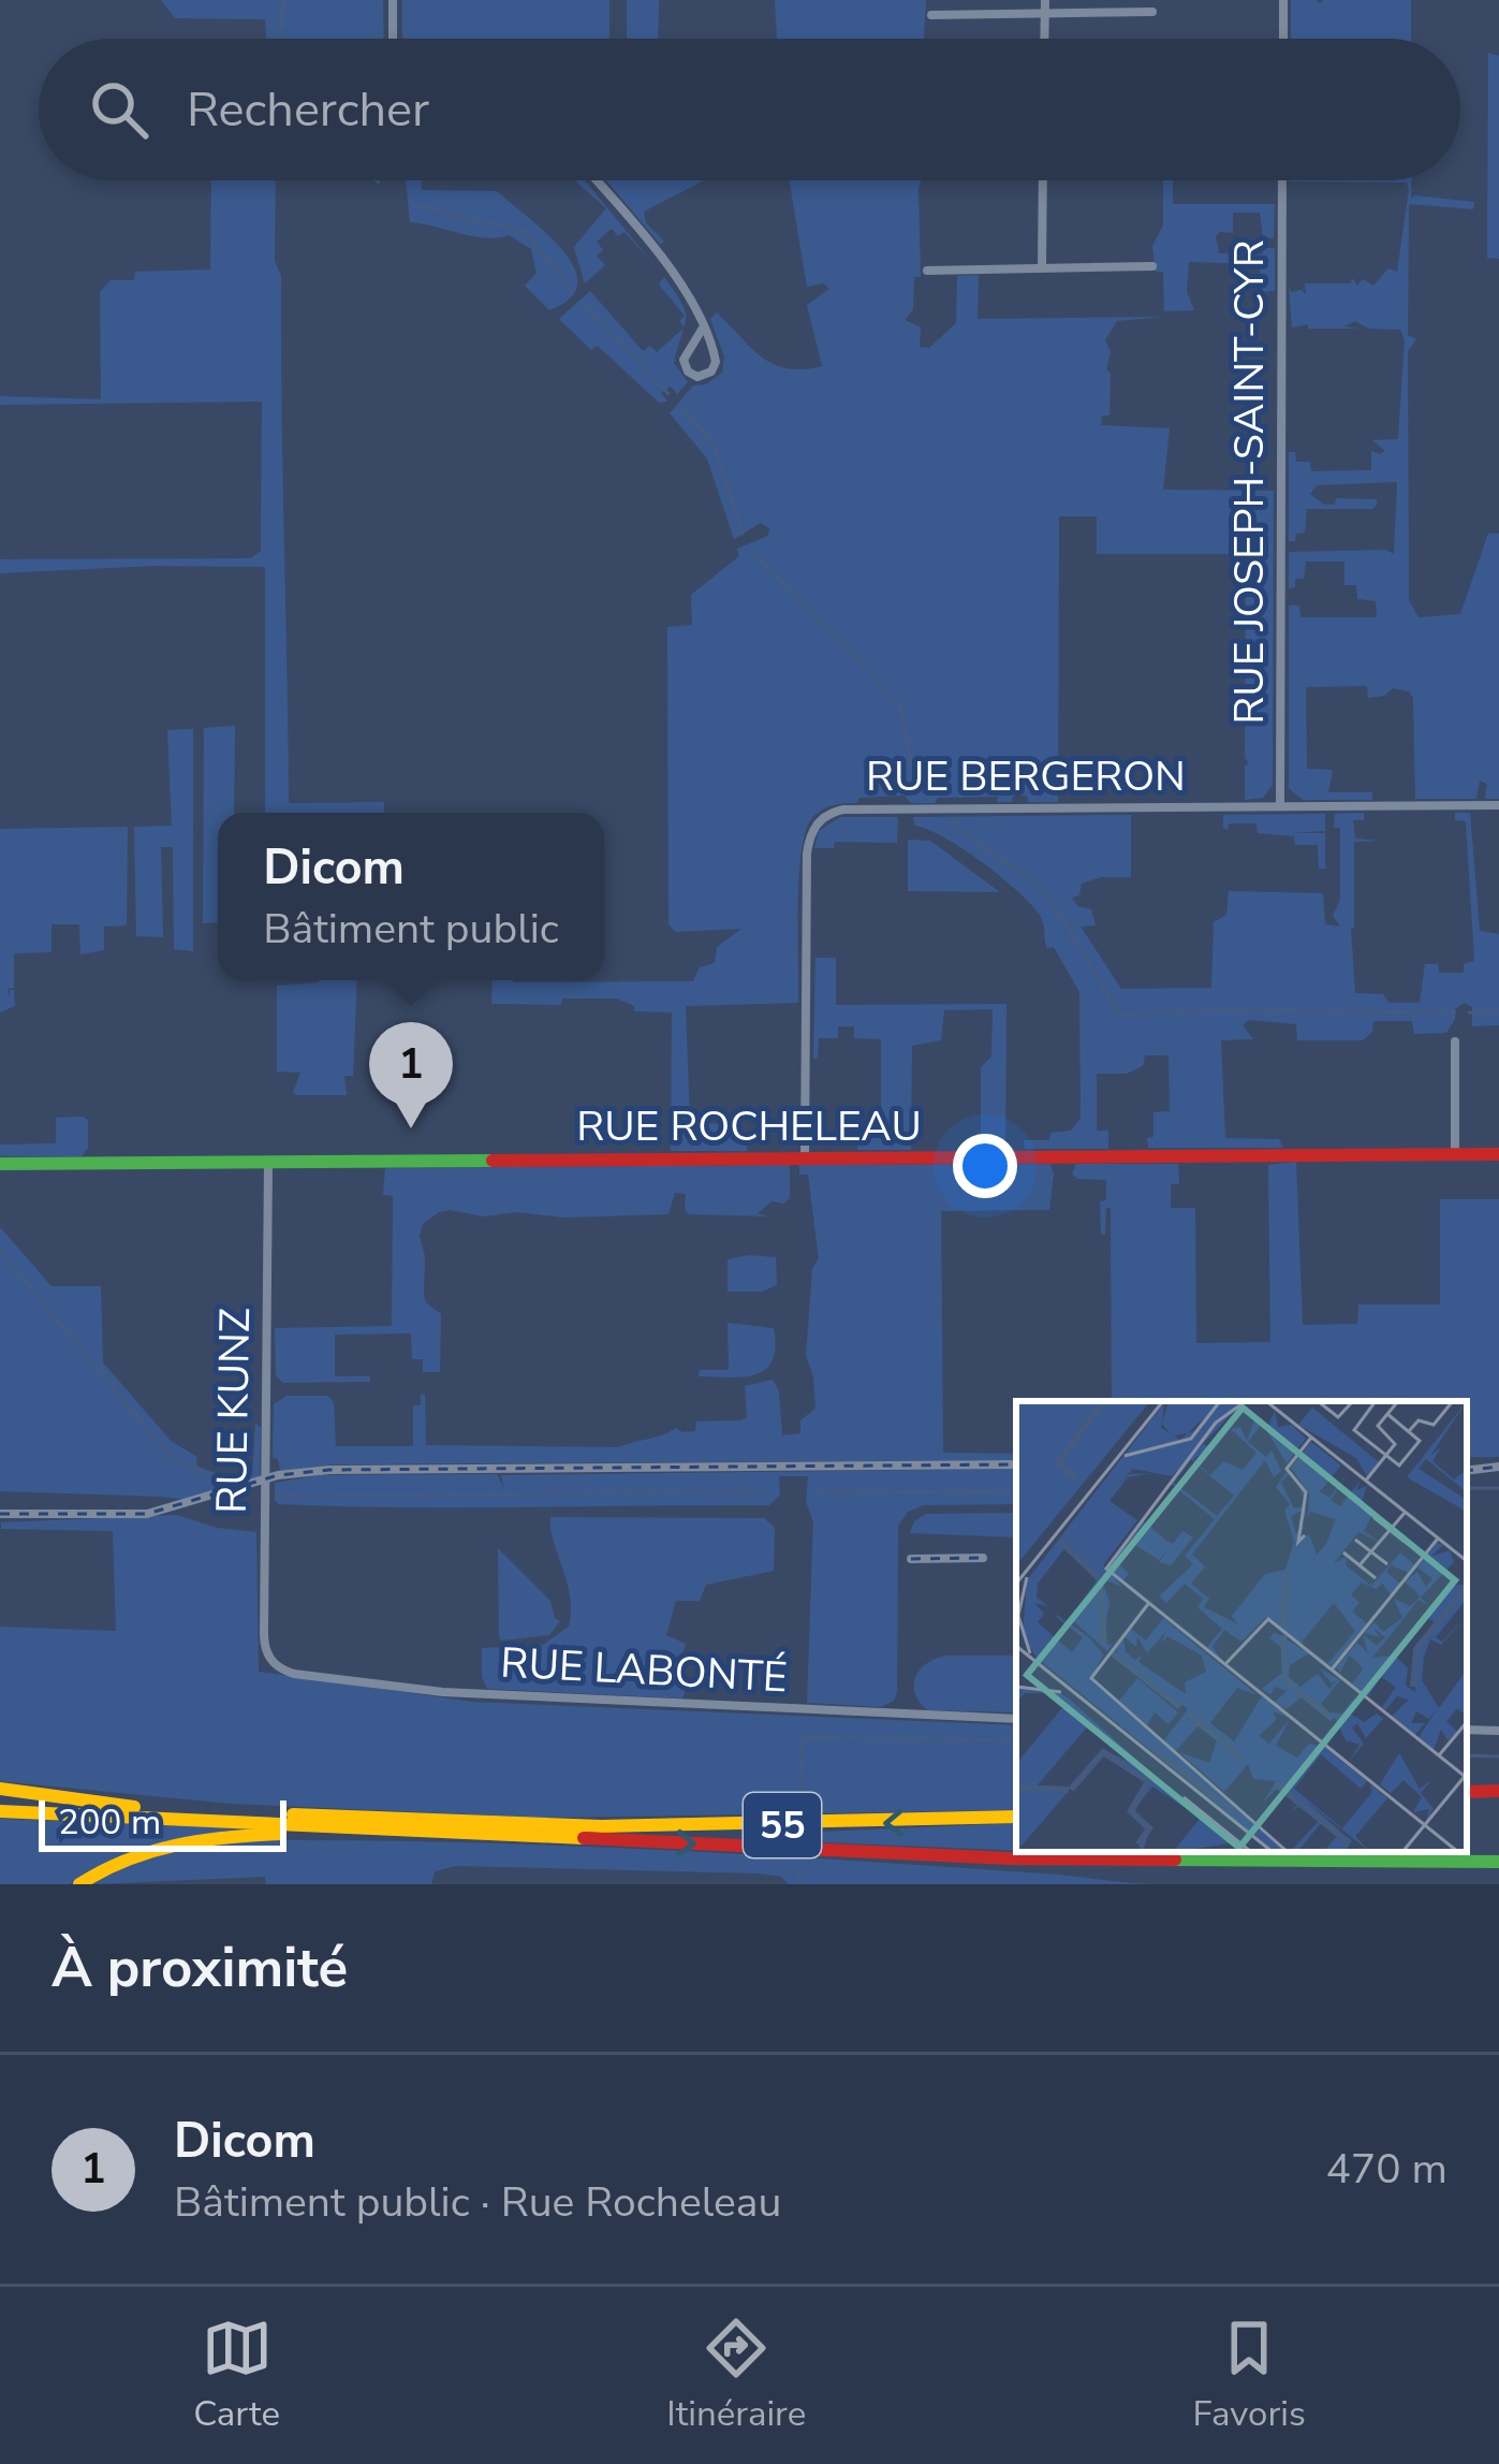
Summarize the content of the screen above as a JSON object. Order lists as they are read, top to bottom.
{
  "streets": {
    "main road": ["RUE ROCHELEAU", "55"],
    "street": [
      "RUE JOSEPH-SAINT-CYR",
      "RUE BERGERON",
      "RUE KUNZ",
      "RUE LABONTÉ"
    ]
  },
  "crossings": [
    ["RUE JOSEPH-SAINT-CYR", "RUE BERGERON"],
    ["RUE BERGERON", "RUE ROCHELEAU"],
    ["RUE ROCHELEAU", "RUE KUNZ"],
    ["RUE KUNZ", "RUE LABONTÉ"]
  ],
  "scale_bar": "200 m",
  "page": {
    "search": "Rechercher",
    "popup": ["Dicom", "Bâtiment public"],
    "pins": "1",
    "scale": "200 m",
    "heading": "À proximité",
    "list": [
      {
        "mark": "1",
        "name": "Dicom",
        "note": "Bâtiment public · Rue Rocheleau",
        "value": "470 m"
      }
    ],
    "nav": ["Carte", "Itinéraire", "Favoris"]
  }
}
